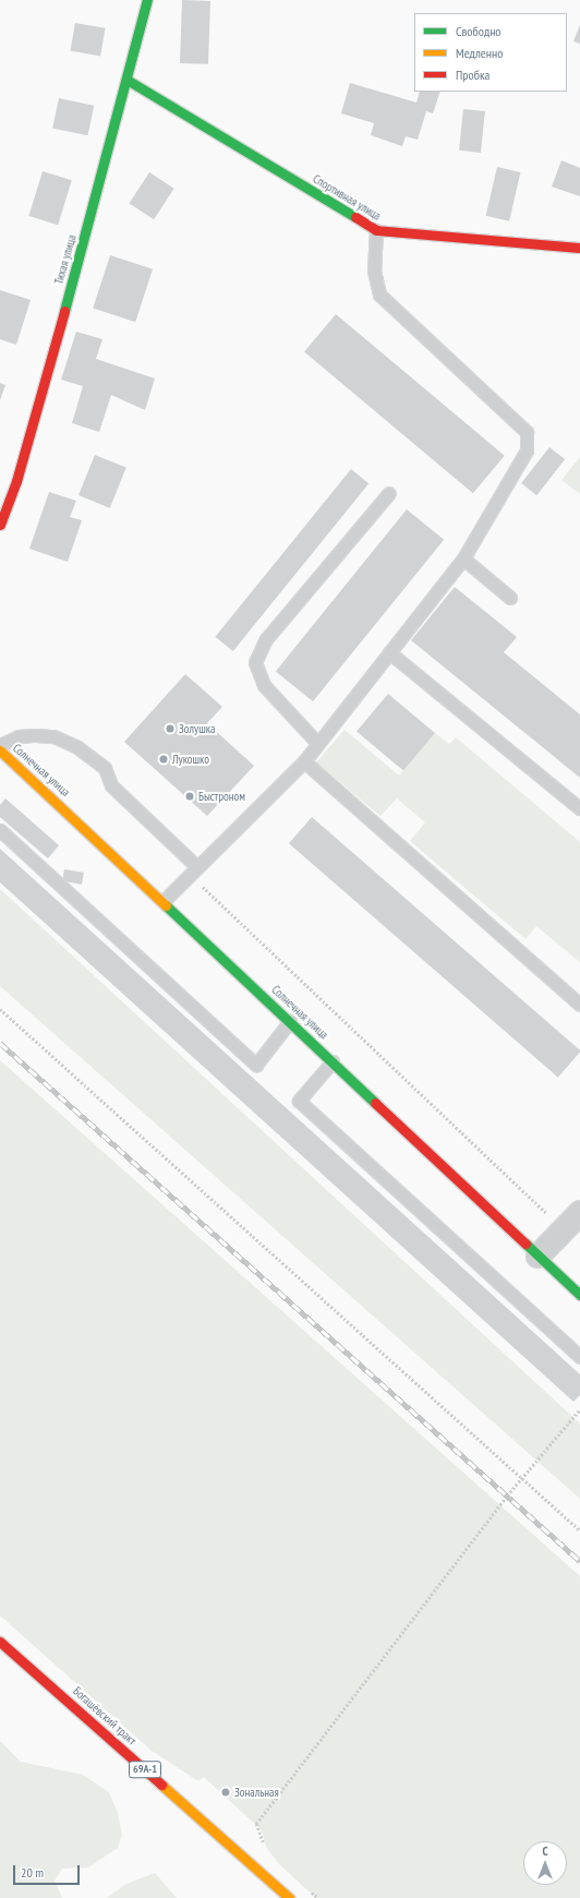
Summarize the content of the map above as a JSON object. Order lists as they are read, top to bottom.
{
  "streets": {
    "street": [
      "Спортивная улица",
      "Тихая улица",
      "Солнечная улица",
      "Богашёвский тракт",
      "69А-1"
    ]
  },
  "crossings": [
    ["Спортивная улица", "Тихая улица"]
  ],
  "places": [
    "Золушка",
    "Лукошко",
    "Быстроном",
    "Зональная"
  ],
  "legend": ["Свободно", "Медленно", "Пробка"],
  "scale_bar": "20 m",
  "north": "top"
}
